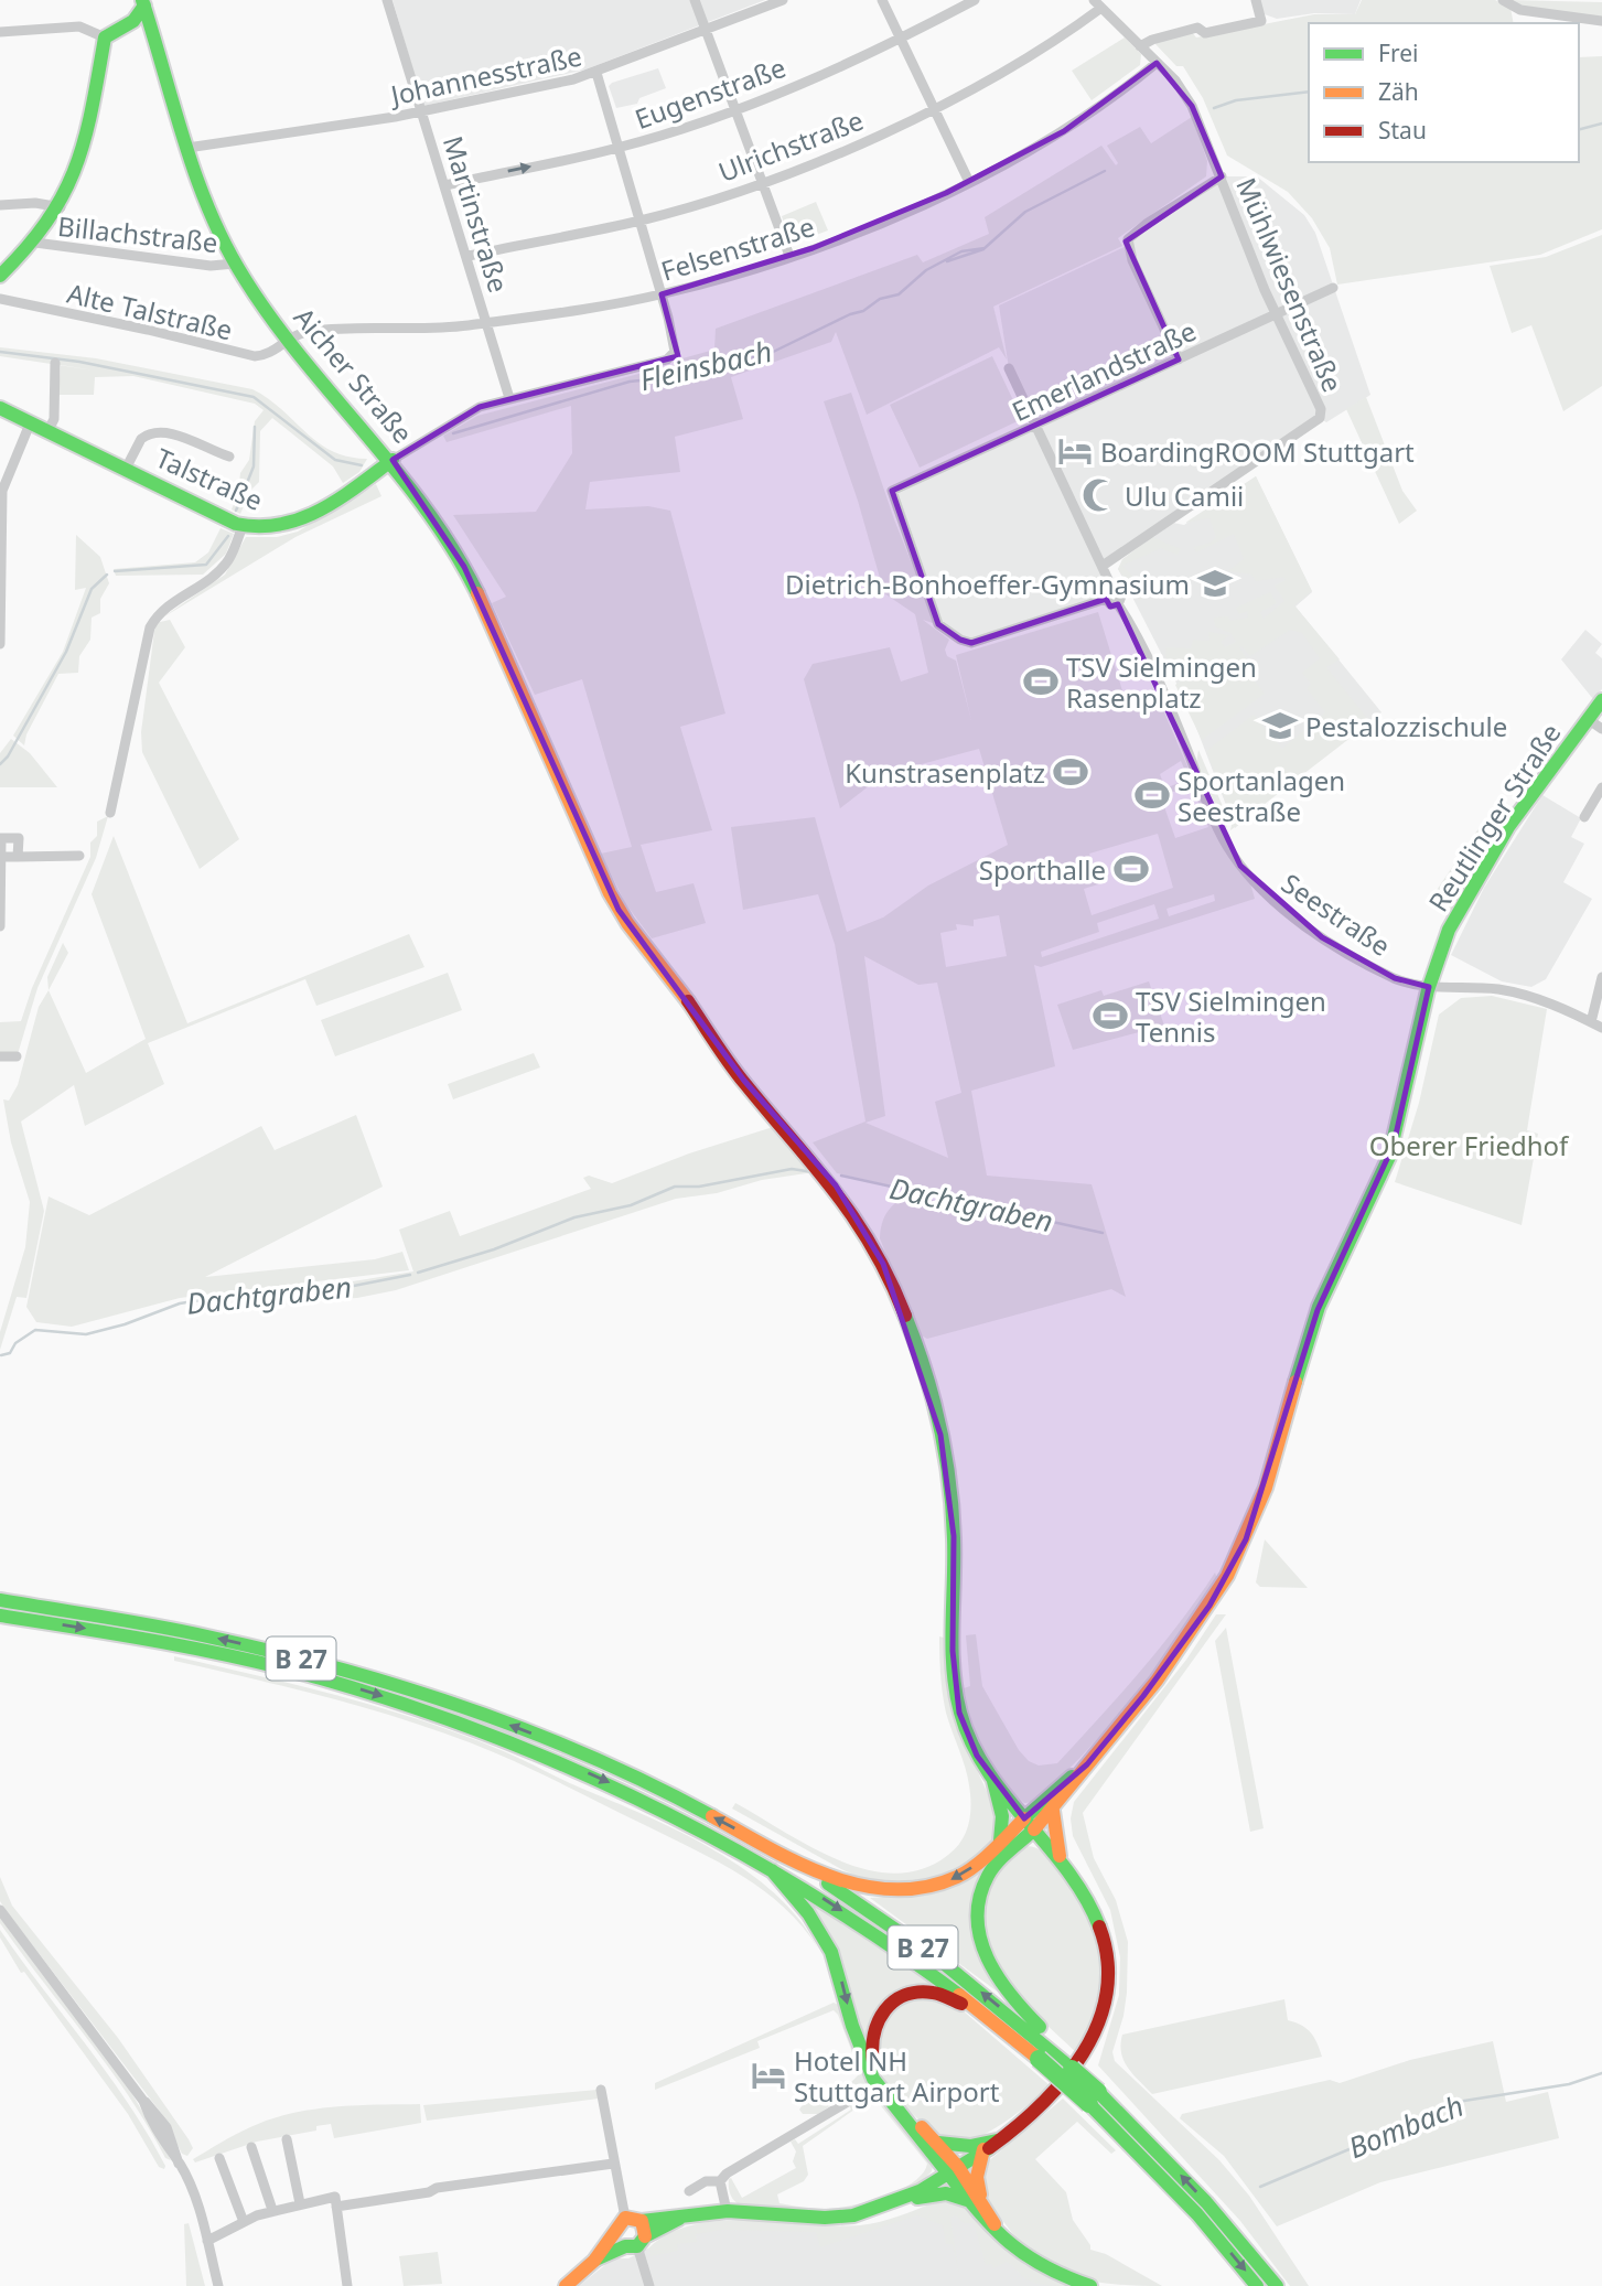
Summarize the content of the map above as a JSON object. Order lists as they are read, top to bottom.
{
  "streets": {
    "main road": [
      "Aicher Straße",
      "Talstraße",
      "Reutlinger Straße",
      "B 27"
    ],
    "street": [
      "Johannesstraße",
      "Eugenstraße",
      "Ulrichstraße",
      "Martinstraße",
      "Billachstraße",
      "Felsenstraße",
      "Mühlwiesenstraße",
      "Alte Talstraße",
      "Emerlandstraße",
      "Seestraße"
    ]
  },
  "crossings": [
    ["Johannesstraße", "Martinstraße"],
    ["Johannesstraße", "Aicher Straße"],
    ["Eugenstraße", "Martinstraße"],
    ["Ulrichstraße", "Martinstraße"],
    ["Ulrichstraße", "Mühlwiesenstraße"],
    ["Martinstraße", "Felsenstraße"],
    ["Billachstraße", "Aicher Straße"],
    ["Felsenstraße", "Mühlwiesenstraße"],
    ["Felsenstraße", "Alte Talstraße"],
    ["Felsenstraße", "Aicher Straße"],
    ["Mühlwiesenstraße", "Emerlandstraße"],
    ["Mühlwiesenstraße", "Seestraße"],
    ["Alte Talstraße", "Aicher Straße"],
    ["Emerlandstraße", "Seestraße"],
    ["Aicher Straße", "Talstraße"],
    ["Reutlinger Straße", "Seestraße"]
  ],
  "water": ["Fleinsbach", "Dachtgraben", "Bombach"],
  "parks": ["Oberer Friedhof"],
  "places": {
    "hotel": ["BoardingROOM Stuttgart", "Hotel NH Stuttgart Airport"],
    "mosque": ["Ulu Camii"],
    "school or university": ["Dietrich-Bonhoeffer-Gymnasium", "Pestalozzischule"],
    "sports": [
      "TSV Sielmingen Rasenplatz",
      "Kunstrasenplatz",
      "Sportanlagen Seestraße",
      "Sporthalle",
      "TSV Sielmingen Tennis"
    ]
  },
  "legend": ["Frei", "Zäh", "Stau"]
}
